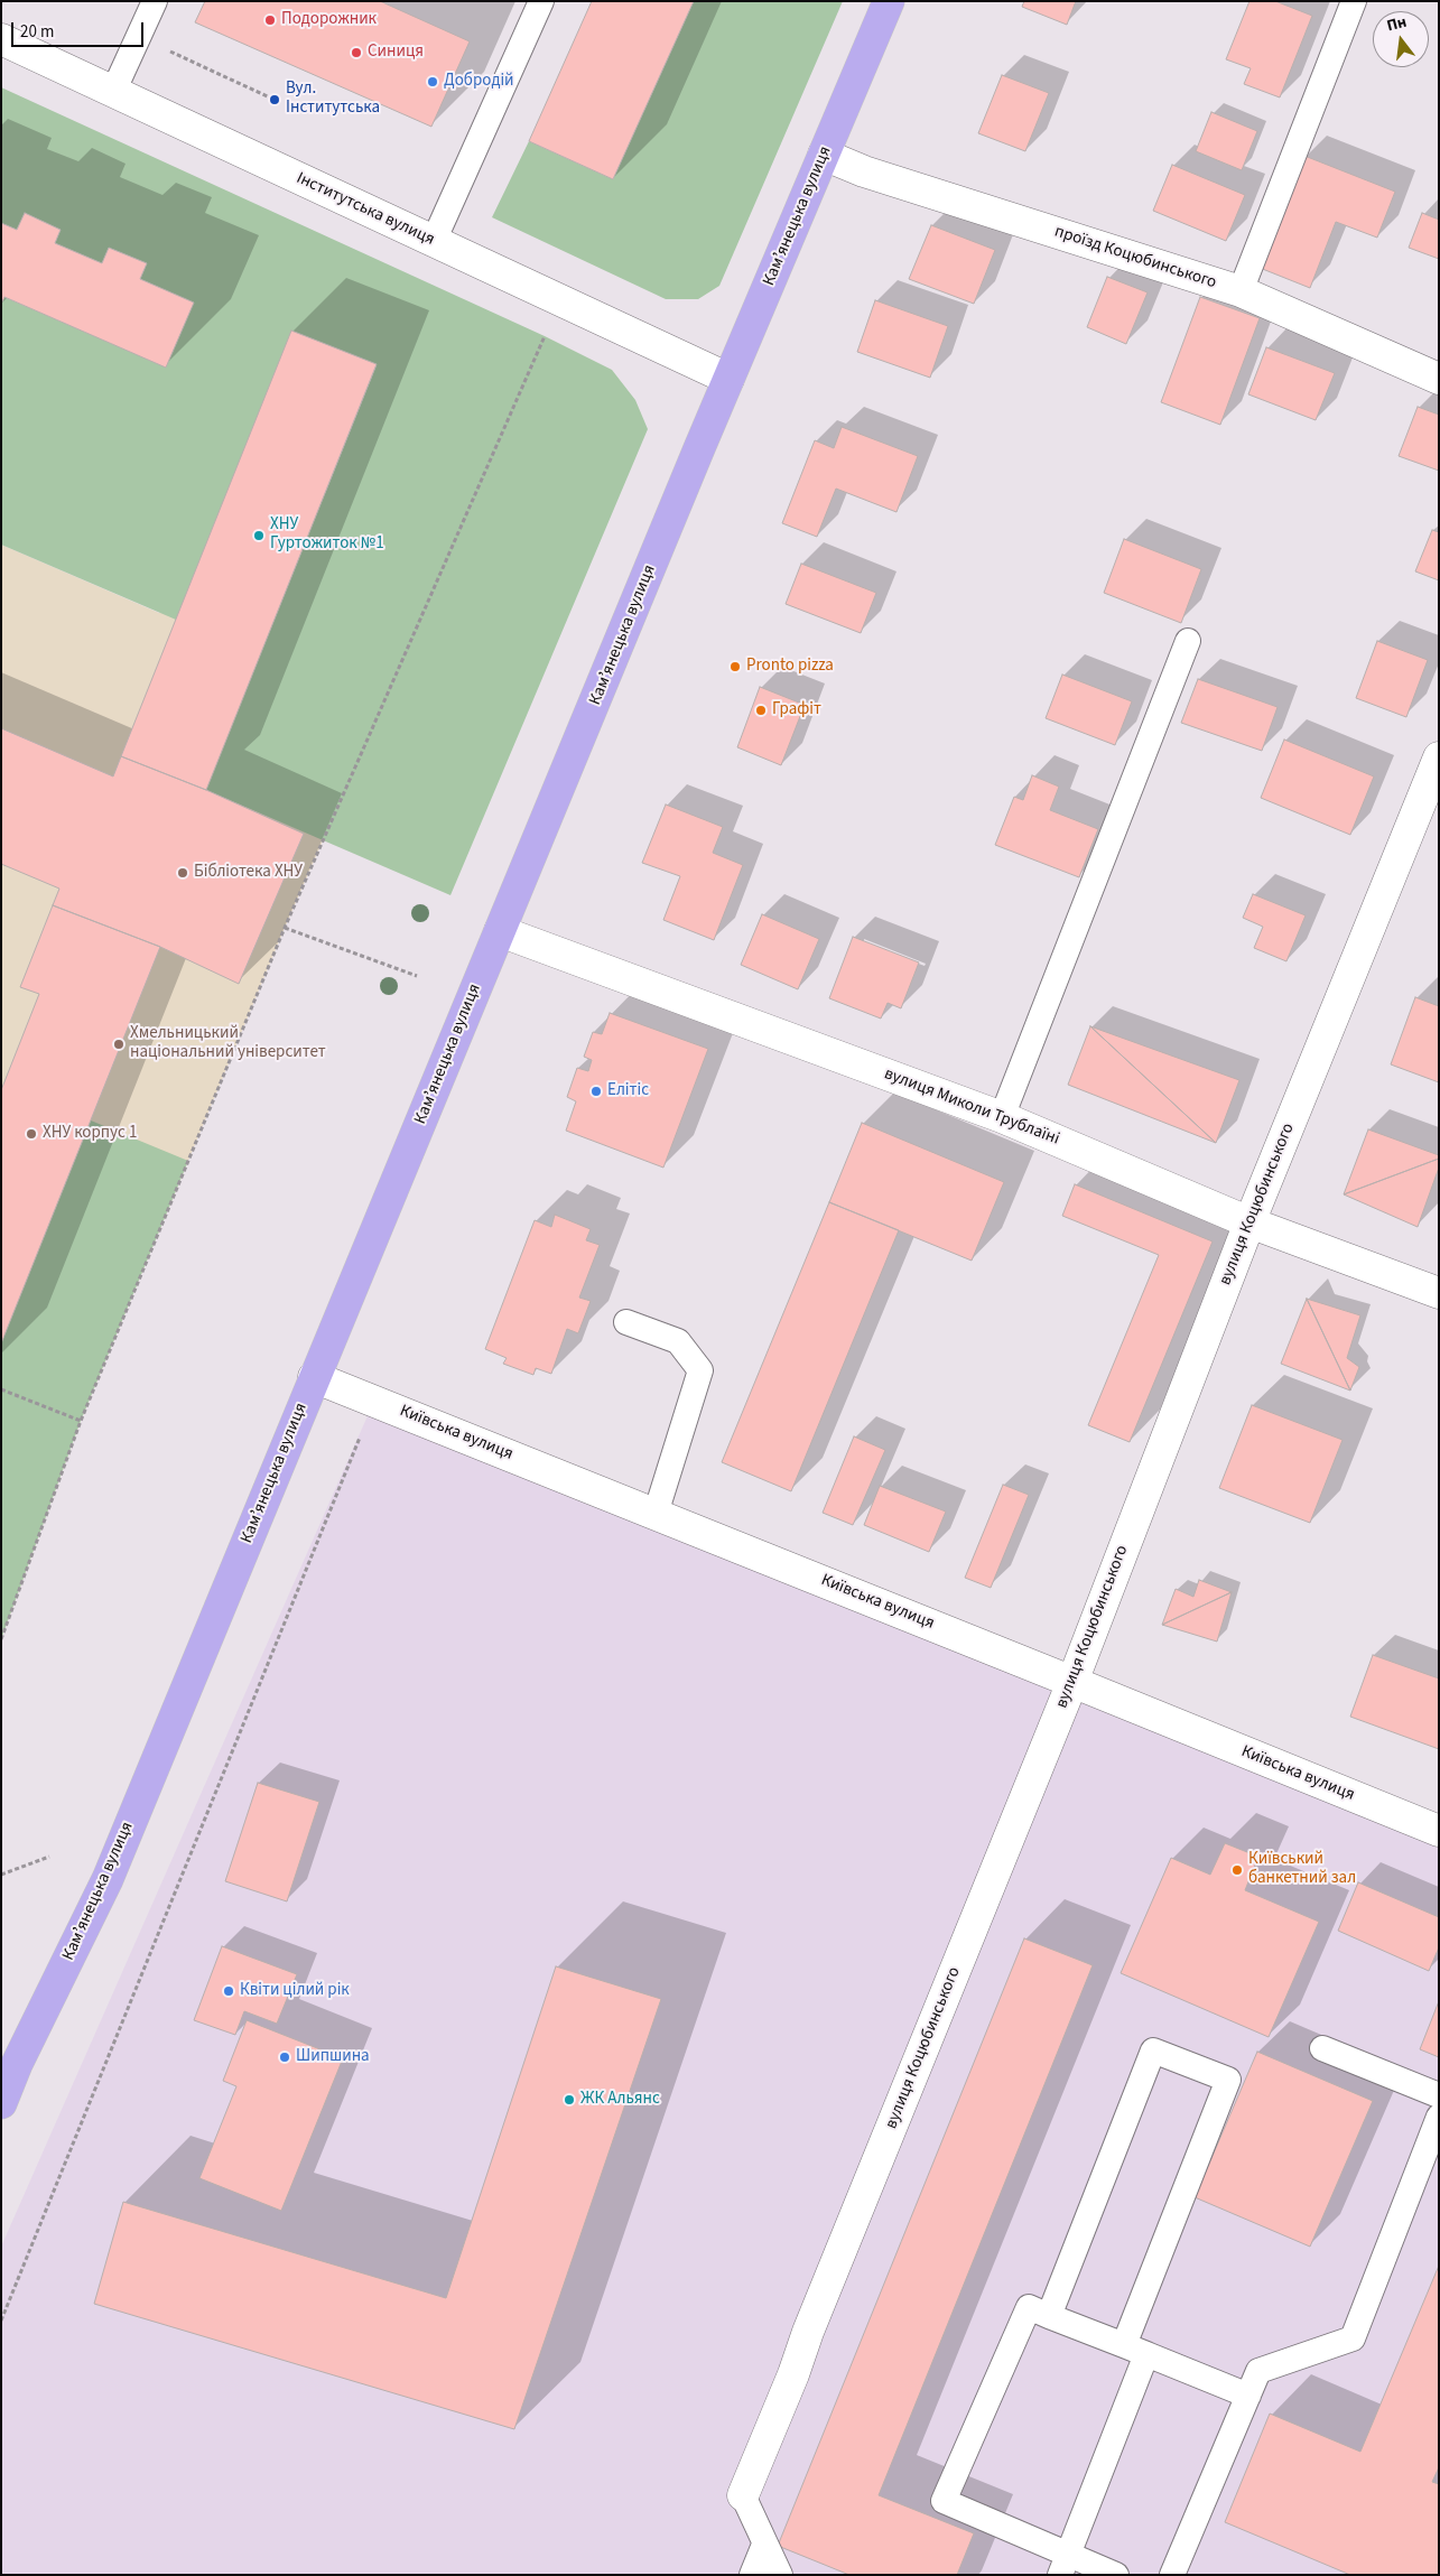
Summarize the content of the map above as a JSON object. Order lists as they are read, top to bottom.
{
  "streets": {
    "main road": ["Камʼянецька вулиця"],
    "street": [
      "Інститутська вулиця",
      "проїзд Коцюбинського",
      "вулиця Миколи Трублаїні",
      "вулиця Коцюбинського",
      "Київська вулиця"
    ]
  },
  "crossings": [
    ["Інститутська вулиця", "Камʼянецька вулиця"],
    ["Камʼянецька вулиця", "проїзд Коцюбинського"],
    ["Камʼянецька вулиця", "вулиця Миколи Трублаїні"],
    ["Камʼянецька вулиця", "Київська вулиця"],
    ["вулиця Миколи Трублаїні", "вулиця Коцюбинського"],
    ["вулиця Коцюбинського", "Київська вулиця"]
  ],
  "places": [
    "Подорожник",
    "Синиця",
    "Добродій",
    "Вул. Інститутська",
    "ХНУ Гуртожиток №1",
    "Pronto pizza",
    "Графіт",
    "Бібліотека ХНУ",
    "Хмельницький національний університет",
    "Елітіс",
    "ХНУ корпус 1",
    "Київський банкетний зал",
    "Квіти цілий рік",
    "Шипшина",
    "ЖК Альянс"
  ],
  "scale_bar": "20 m",
  "north": "top"
}
